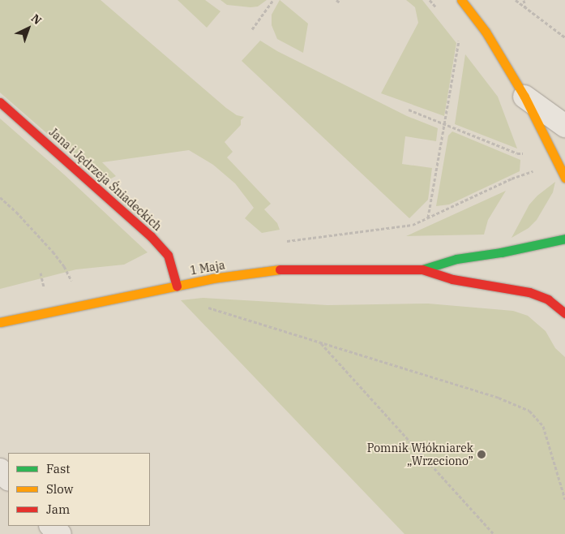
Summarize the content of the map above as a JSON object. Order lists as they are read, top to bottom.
{
  "streets": {
    "main road": ["Jana i Jędrzeja Śniadeckich", "1 Maja"]
  },
  "crossings": [
    ["Jana i Jędrzeja Śniadeckich", "1 Maja"]
  ],
  "places": ["Pomnik Włókniarek „Wrzeciono”"],
  "legend": ["Fast", "Slow", "Jam"],
  "north": "top right"
}
